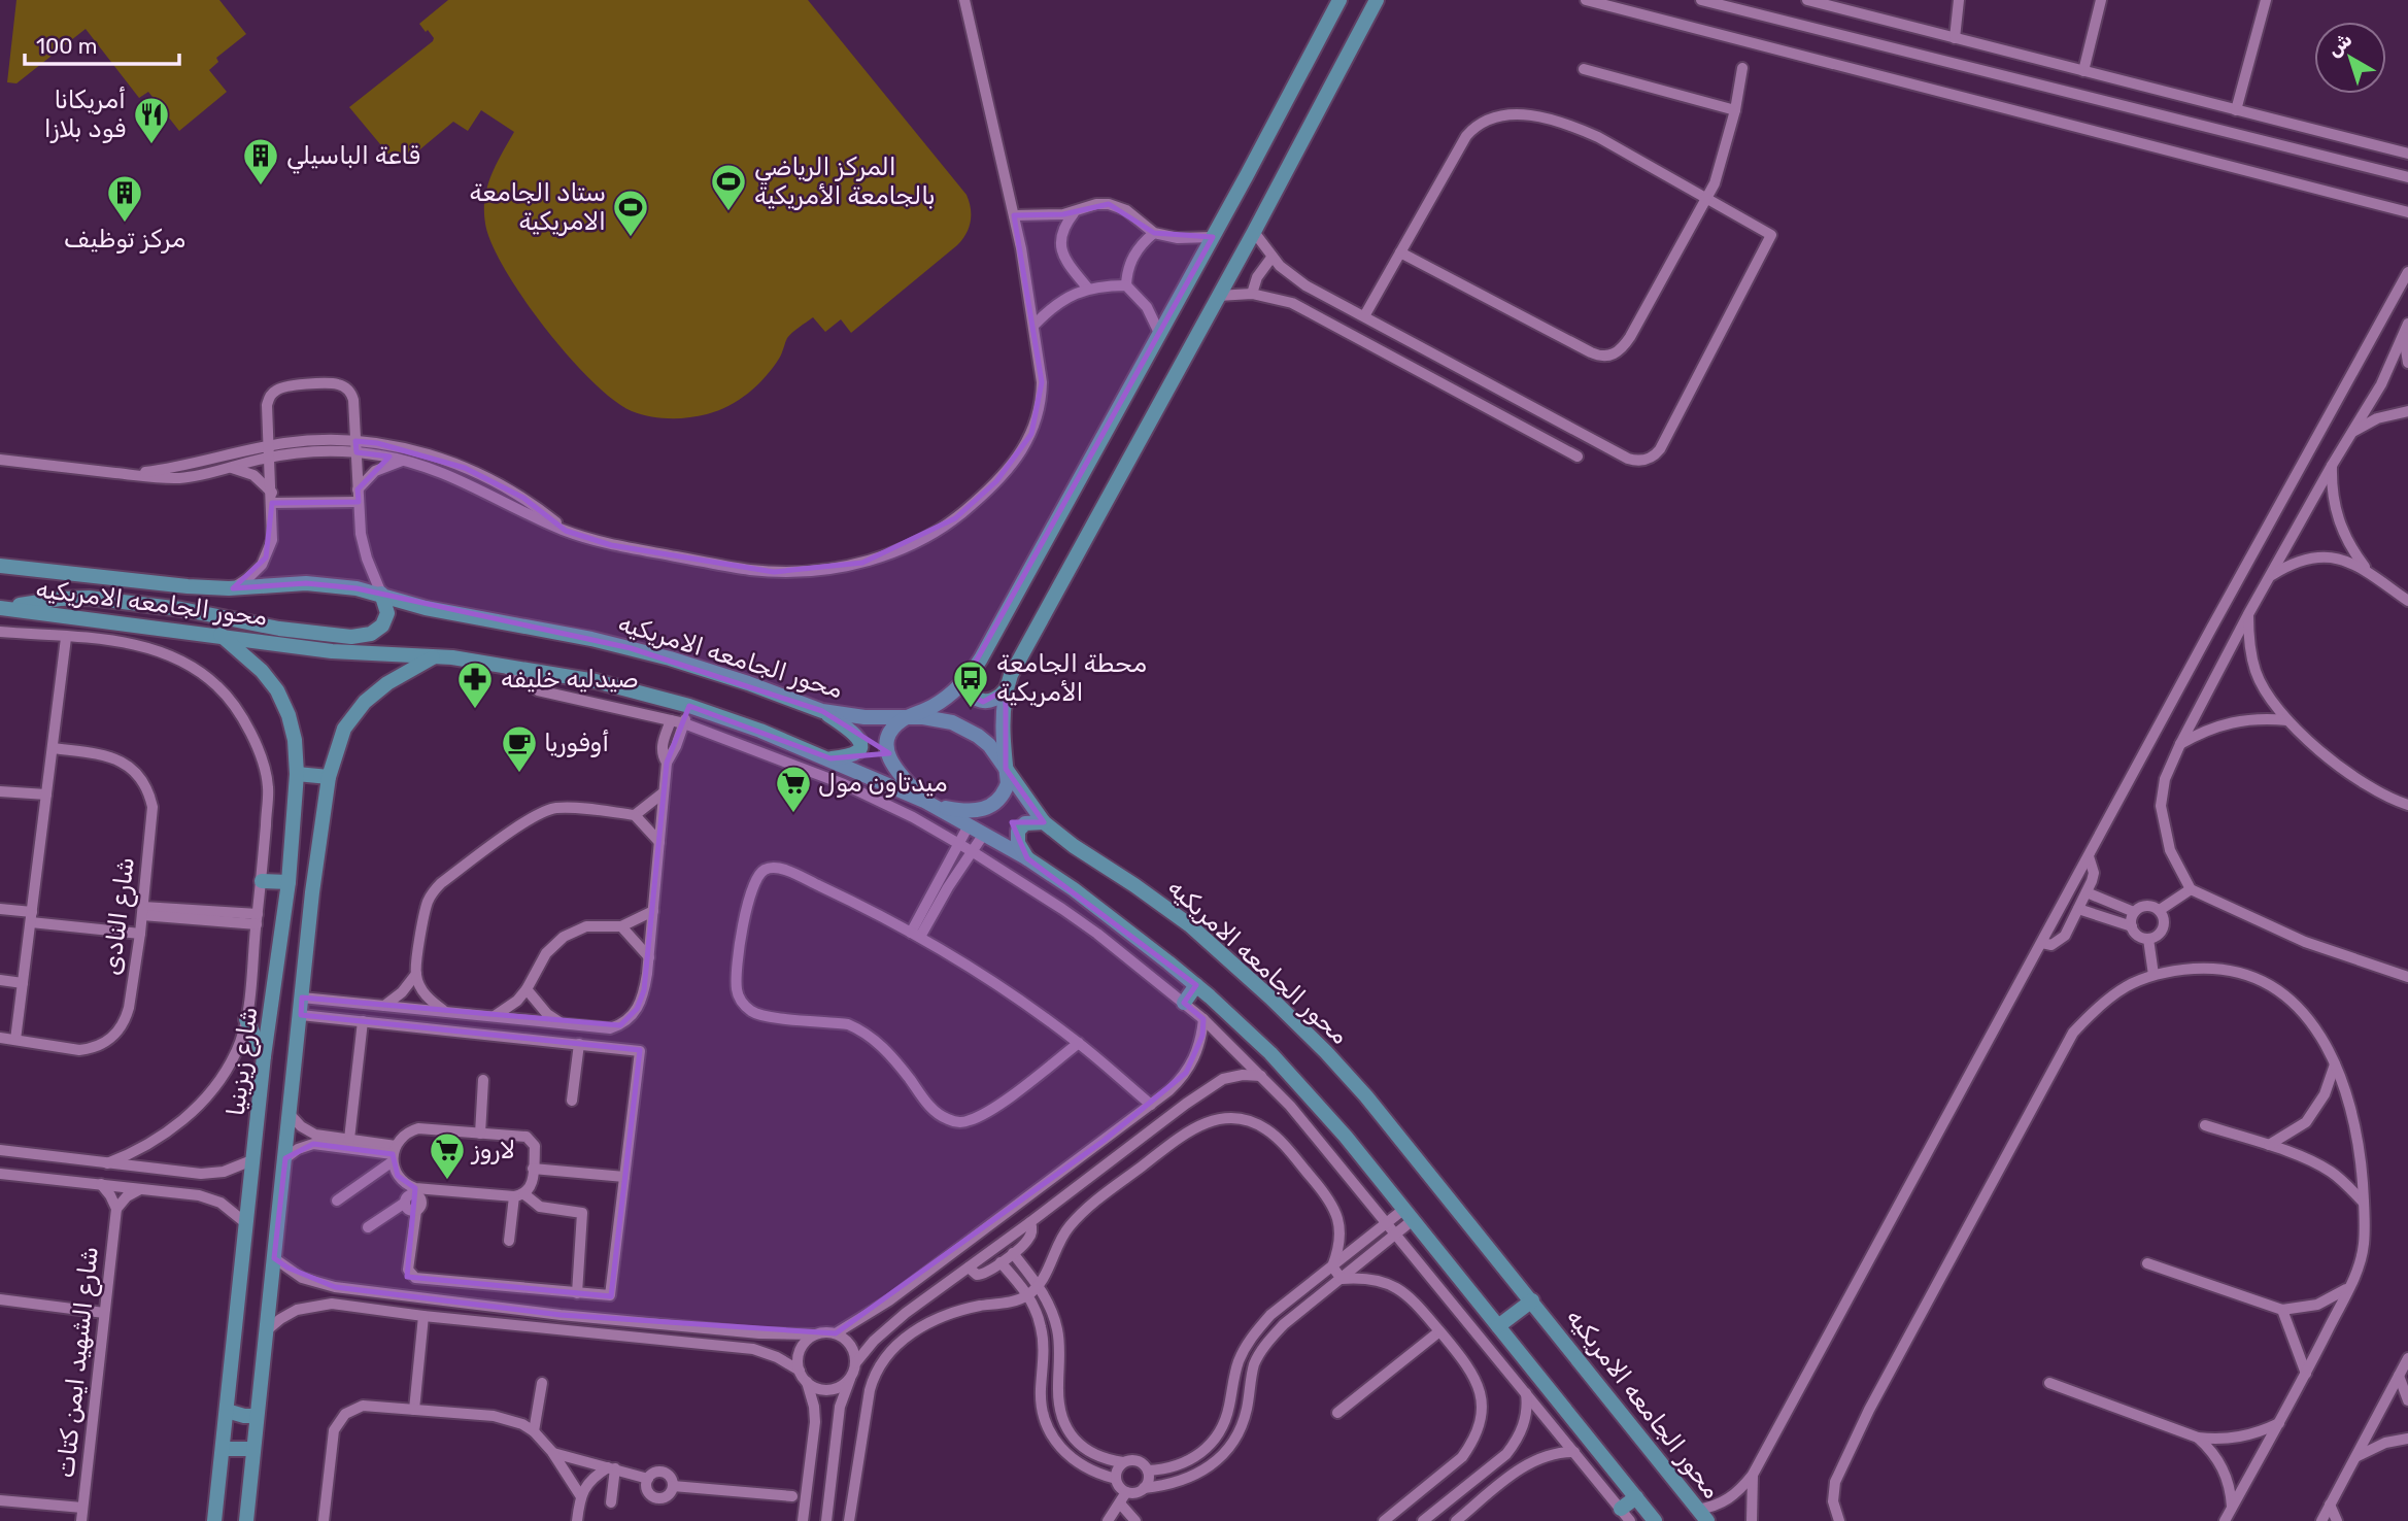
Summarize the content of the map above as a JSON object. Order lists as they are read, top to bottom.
{
  "streets": {
    "main road": ["محور الجامعه الامريكيه", "شارع زيزينيا"],
    "street": ["شارع النادى", "شارع الشهيد ايمن كتات"]
  },
  "crossings": [
    ["محور الجامعه الامريكيه", "شارع زيزينيا"]
  ],
  "places": {
    "restaurant": ["أمريكانا فود بلازا"],
    "building": ["قاعة الباسيلي", "مركز توظيف"],
    "sports": ["المركز الرياضي بالجامعة الأمريكية", "ستاد الجامعة الامريكية"],
    "bus stop": ["محطة الجامعة الأمريكية"],
    "pharmacy": ["صيدليه خليفه"],
    "cafe": ["أوفوريا"],
    "supermarket": ["ميدتاون مول", "لاروز"]
  },
  "scale_bar": "100 m",
  "north": "top left"
}
